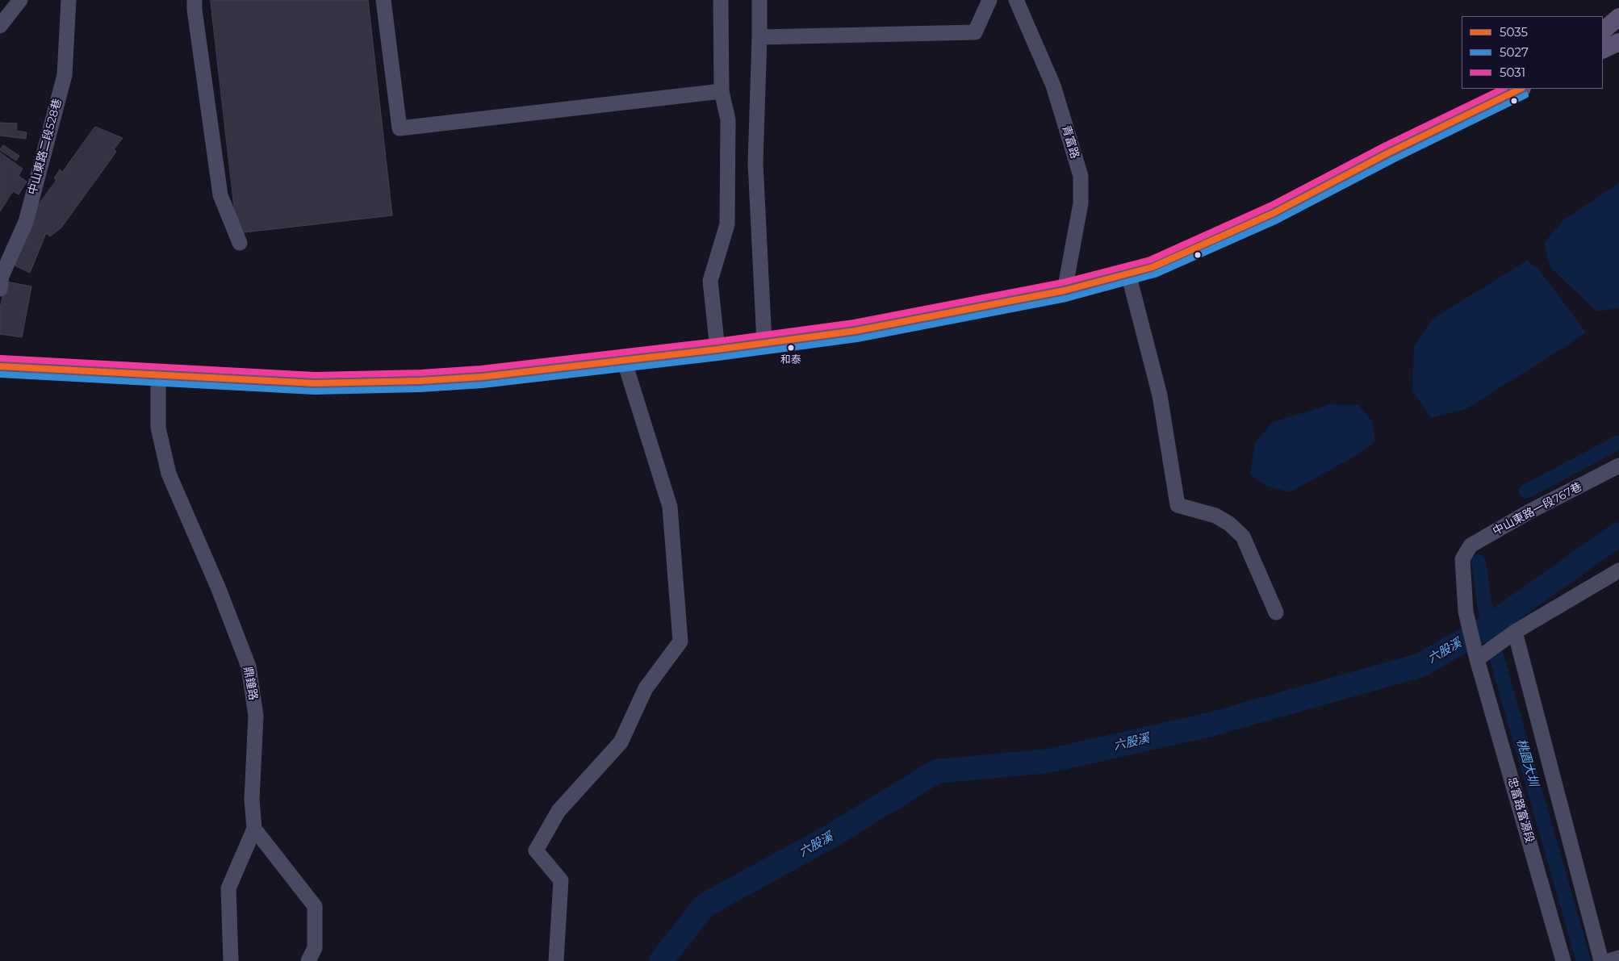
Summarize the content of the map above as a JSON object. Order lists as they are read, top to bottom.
{
  "streets": {
    "street": [
      "青富路",
      "中山東路二段528巷",
      "中山東路一段767巷",
      "鼎鐘路",
      "忠富路富源段"
    ]
  },
  "crossings": [
    ["中山東路一段767巷", "忠富路富源段"]
  ],
  "water": ["六股溪", "桃園大圳"],
  "places": ["和泰"],
  "lines": ["transit line 5035", "transit line 5031", "transit line 5027"],
  "legend": ["5035", "5027", "5031"]
}
